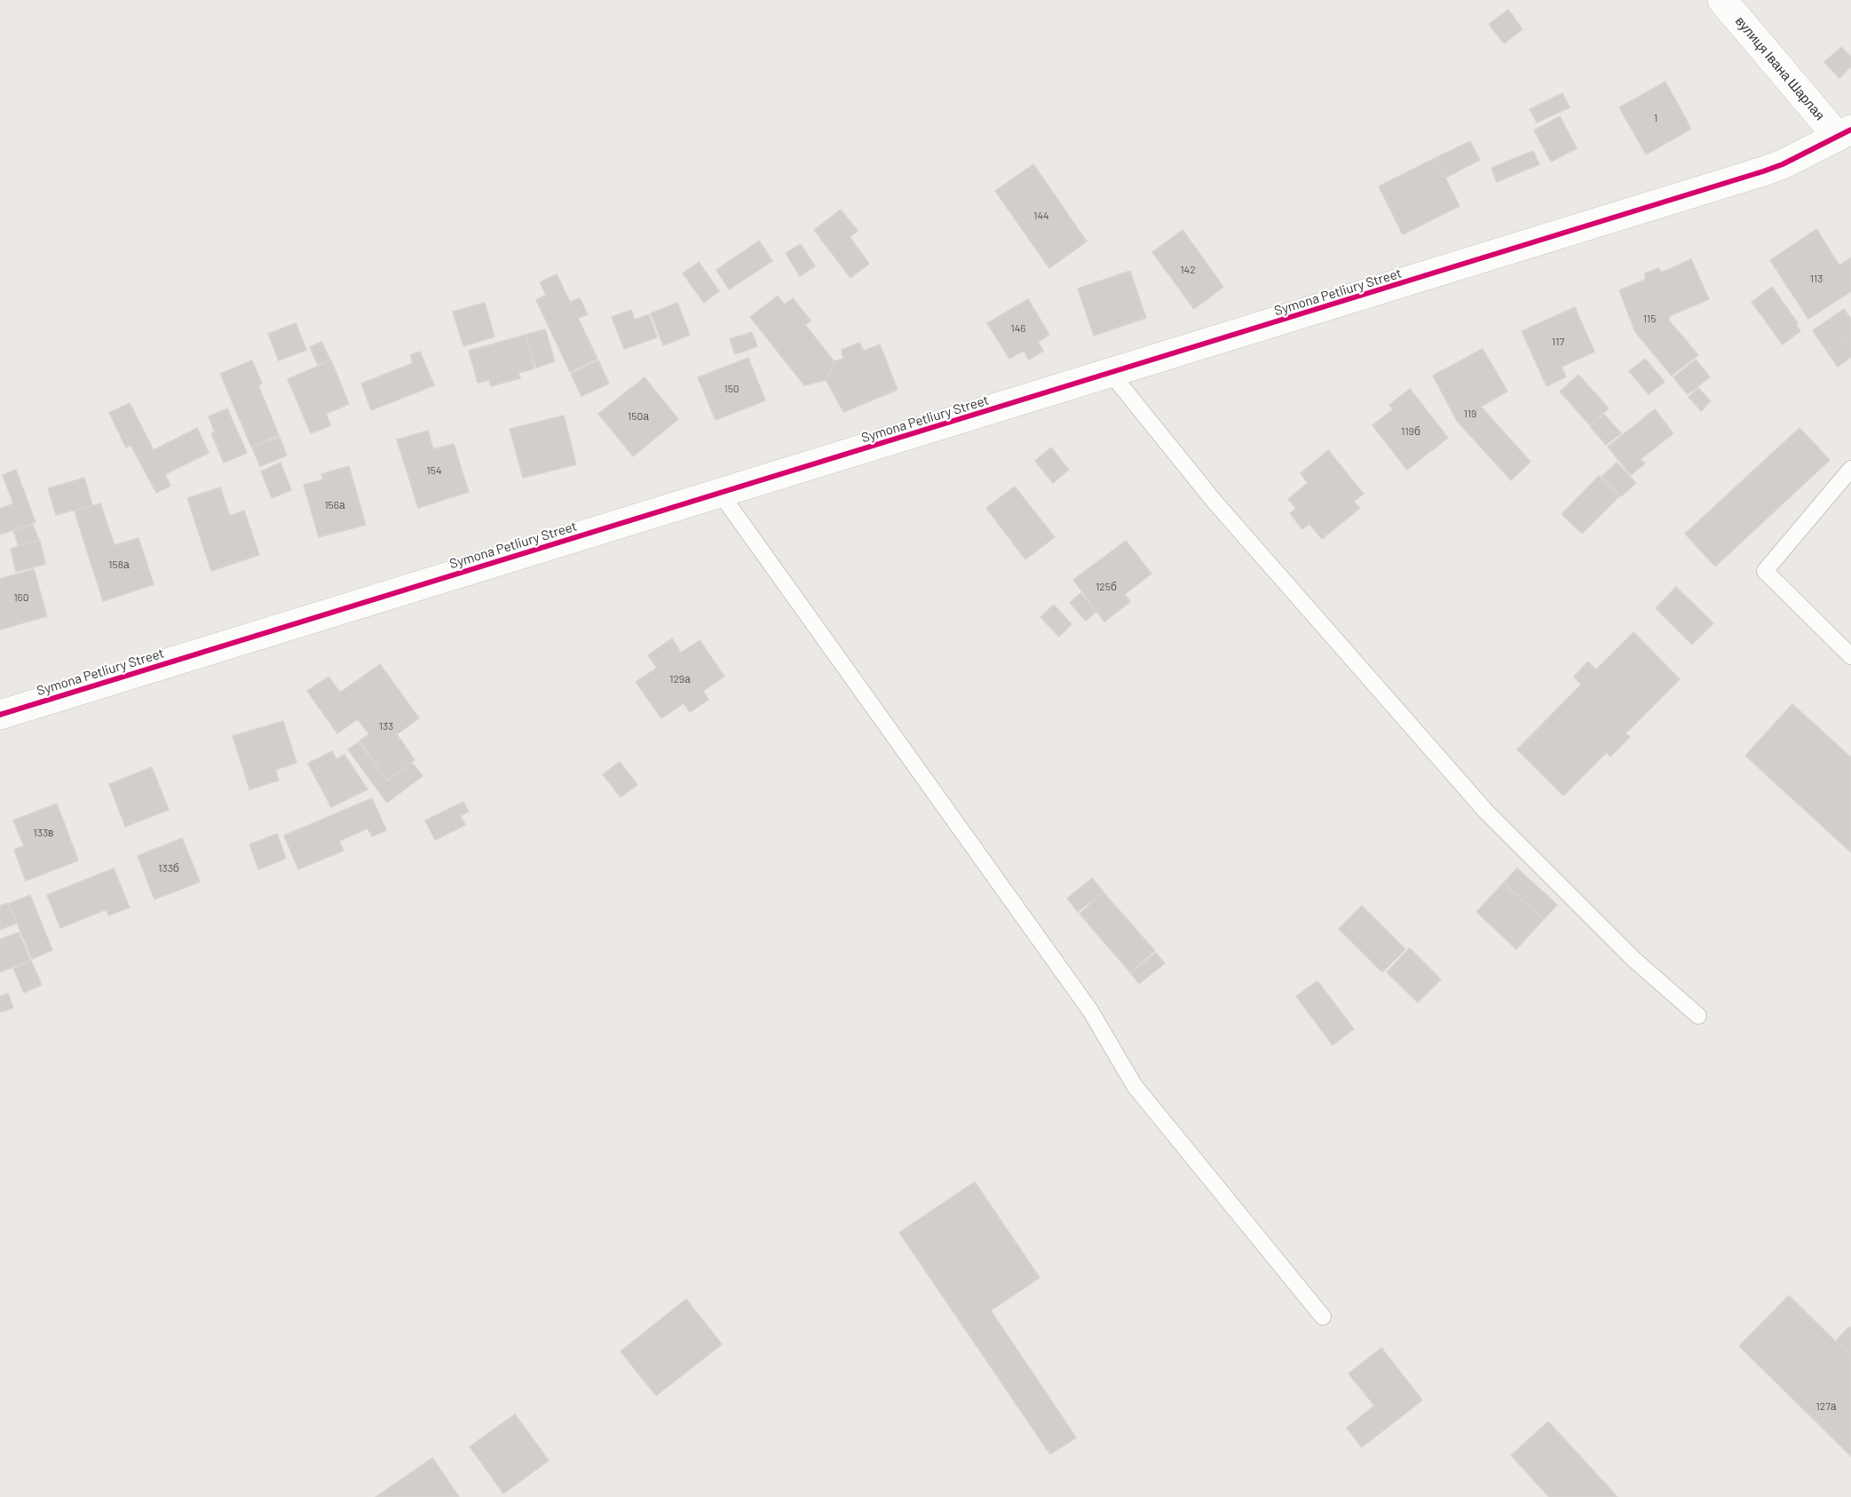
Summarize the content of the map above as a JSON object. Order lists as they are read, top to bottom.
{
  "streets": {
    "street": ["вулиця Івана Шарлая", "Symona Petliury Street"]
  },
  "crossings": [
    ["вулиця Івана Шарлая", "Symona Petliury Street"]
  ],
  "house_numbers": [
    "1",
    "144",
    "142",
    "113",
    "115",
    "146",
    "117",
    "150",
    "119",
    "150а",
    "119б",
    "154",
    "156а",
    "158а",
    "125б",
    "160",
    "129а",
    "133",
    "133в",
    "133б",
    "127а"
  ]
}
